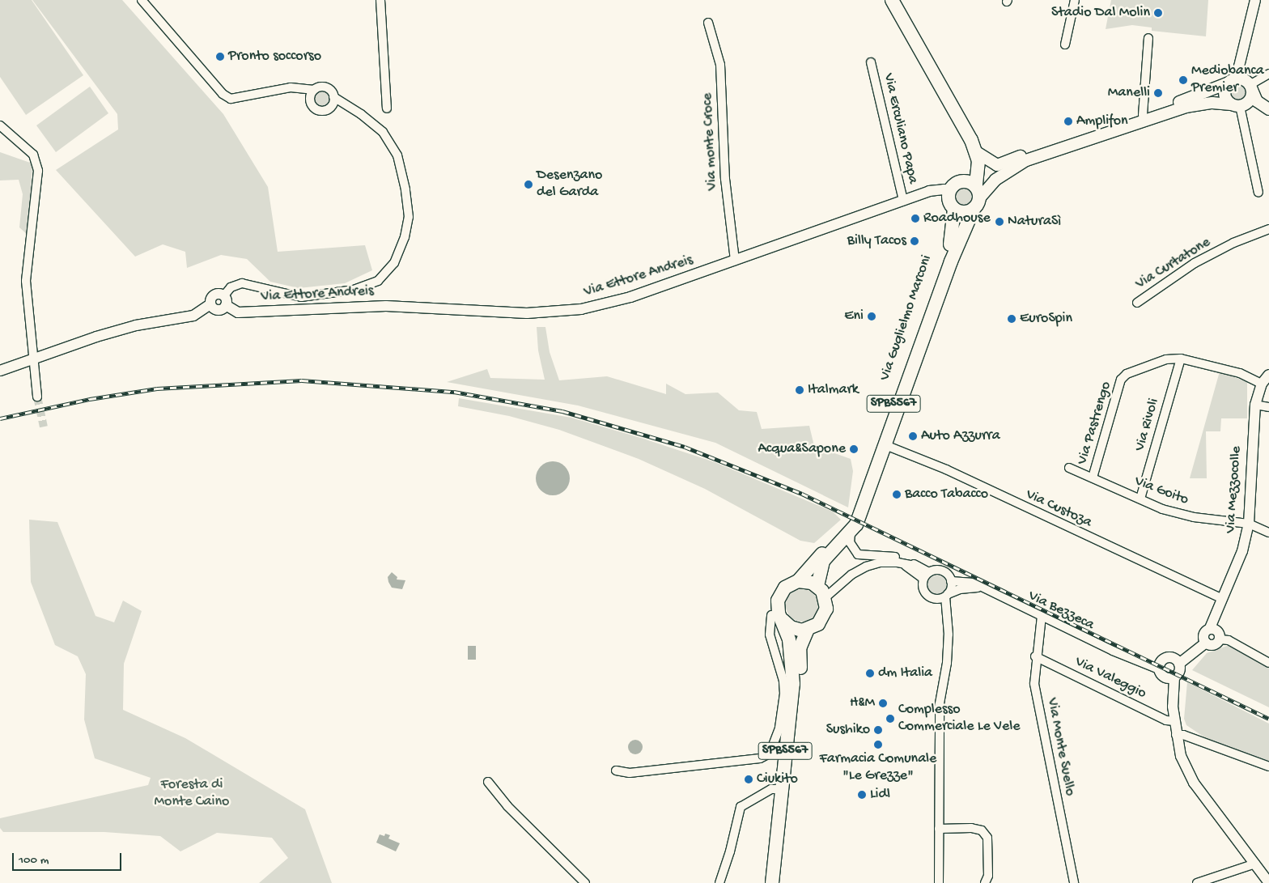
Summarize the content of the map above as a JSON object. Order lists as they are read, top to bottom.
{
  "streets": {
    "main road": ["Via Guglielmo Marconi", "SPBS567"],
    "street": [
      "Via Erculiano Papa",
      "Via monte Croce",
      "Via Curtatone",
      "Via Ettore Andreis",
      "Via Pastrengo",
      "Via Rivoli",
      "Via Mezzocolle",
      "Via Goito",
      "Via Custoza",
      "Via Bezzeca",
      "Via Valeggio",
      "Via Monte Suello"
    ]
  },
  "crossings": [
    ["Via Erculiano Papa", "Via Ettore Andreis"],
    ["Via monte Croce", "Via Ettore Andreis"],
    ["Via Ettore Andreis", "Via Guglielmo Marconi"],
    ["Via Ettore Andreis", "SPBS567"],
    ["Via Guglielmo Marconi", "SPBS567"],
    ["Via Guglielmo Marconi", "Via Bezzeca"],
    ["SPBS567", "Via Custoza"],
    ["SPBS567", "Via Bezzeca"],
    ["Via Pastrengo", "Via Rivoli"],
    ["Via Pastrengo", "Via Mezzocolle"],
    ["Via Pastrengo", "Via Goito"],
    ["Via Rivoli", "Via Goito"],
    ["Via Mezzocolle", "Via Goito"],
    ["Via Mezzocolle", "Via Custoza"],
    ["Via Bezzeca", "Via Monte Suello"],
    ["Via Valeggio", "Via Monte Suello"]
  ],
  "parks": ["Foresta di Monte Caino"],
  "places": [
    "Stadio Dal Molin",
    "Pronto soccorso",
    "Mediobanca Premier",
    "Manelli",
    "Amplifon",
    "Desenzano del Garda",
    "Roadhouse",
    "NaturaSì",
    "Billy Tacos",
    "Eni",
    "EuroSpin",
    "Italmark",
    "Auto Azzurra",
    "Acqua&Sapone",
    "Bacco Tabacco",
    "dm Italia",
    "H&M",
    "Complesso Commerciale Le Vele",
    "Sushiko",
    "Farmacia Comunale \"Le Grezze\"",
    "Ciukito",
    "Lidl"
  ],
  "scale_bar": "100 m"
}
